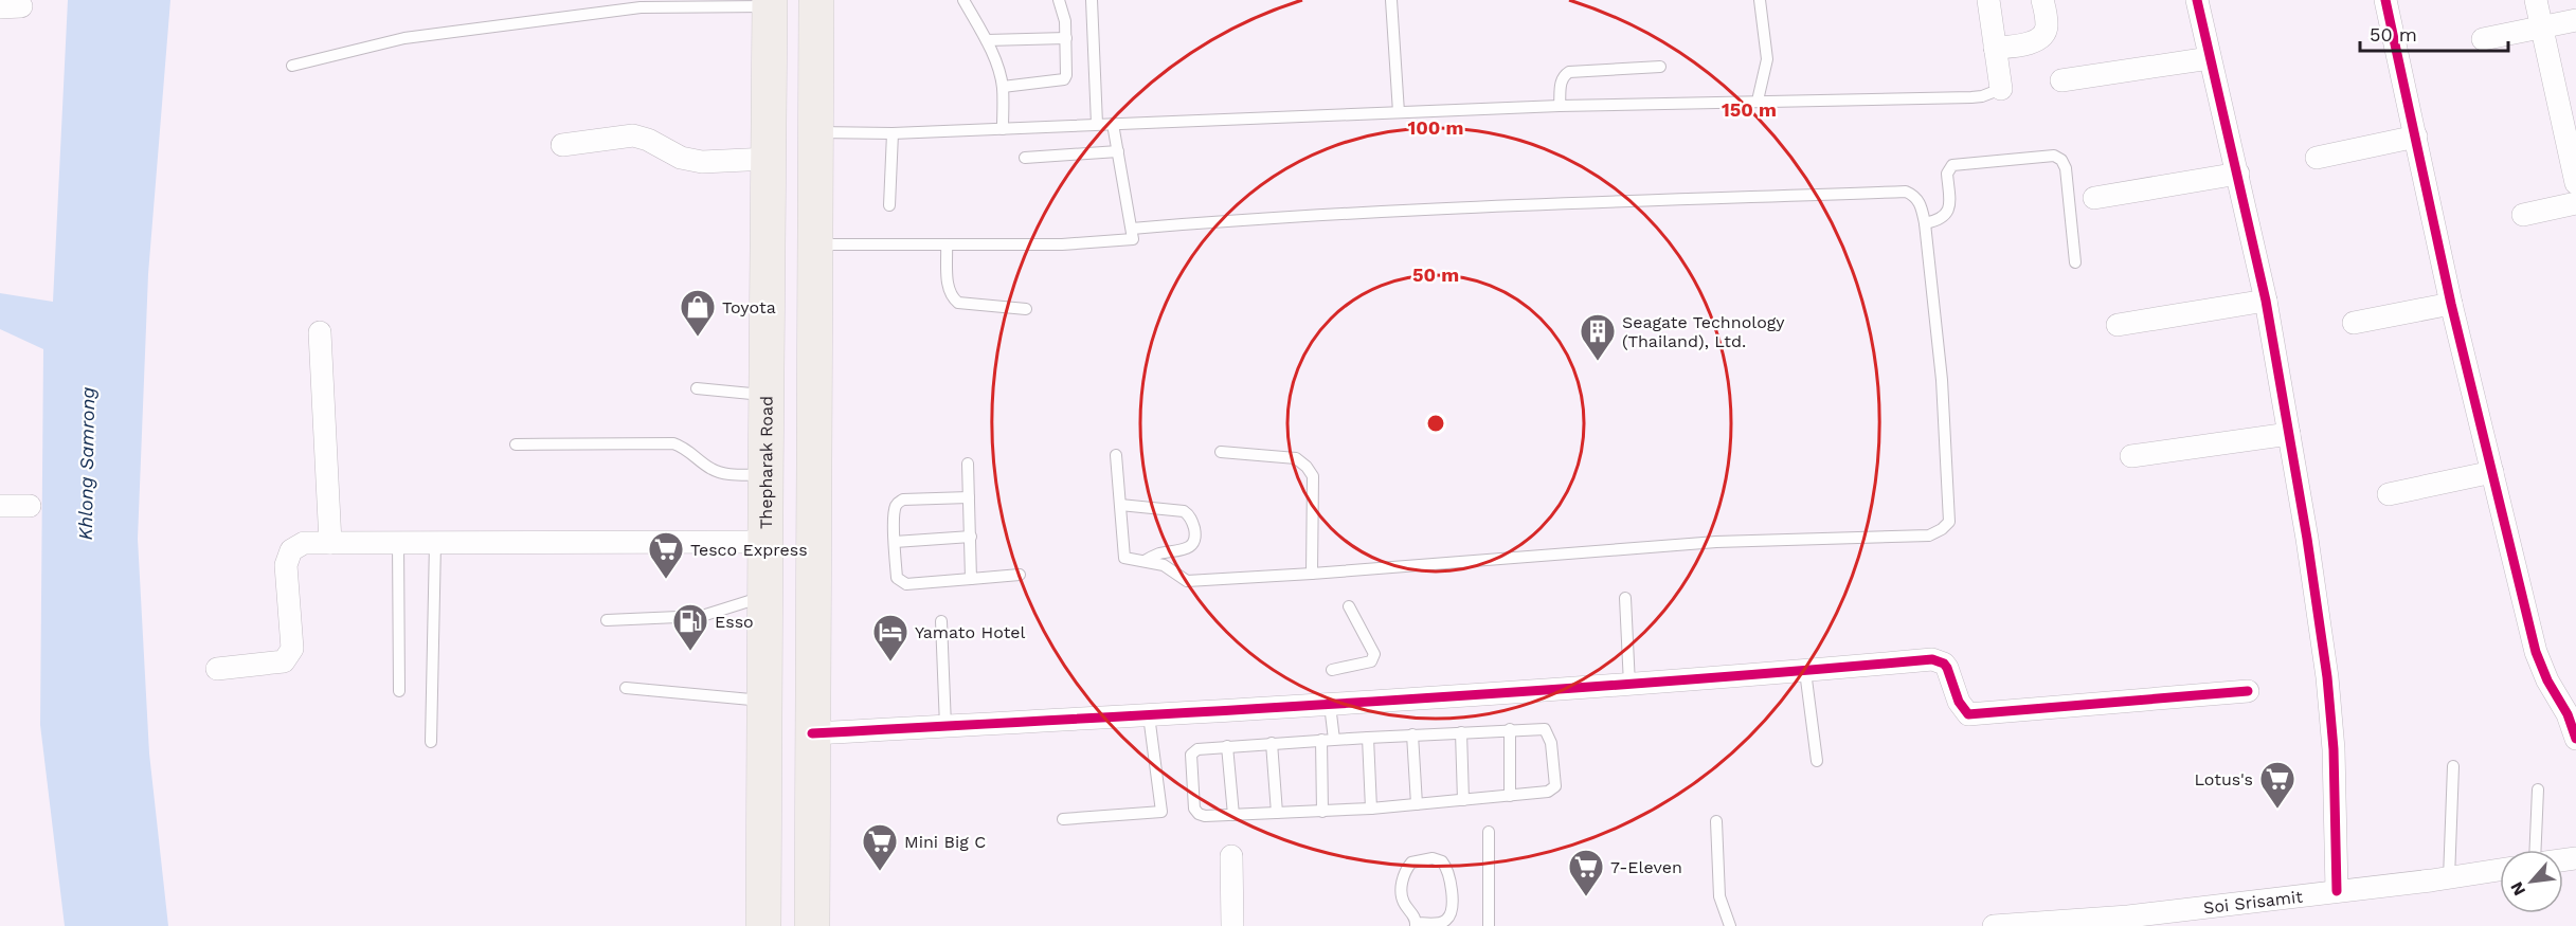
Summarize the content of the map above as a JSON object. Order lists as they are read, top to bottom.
{
  "streets": {
    "main road": ["Thepharak Road"],
    "street": ["Soi Srisamit"]
  },
  "water": ["Khlong Samrong"],
  "places": {
    "shop": ["Toyota"],
    "building": ["Seagate Technology (Thailand), Ltd."],
    "supermarket": [
      "Tesco Express",
      "Lotus's",
      "Mini Big C",
      "7-Eleven"
    ],
    "fuel station": ["Esso"],
    "hotel": ["Yamato Hotel"]
  },
  "scale_bar": "50 m",
  "north": "bottom left",
  "rings": ["150 m", "100 m", "50 m"]
}
